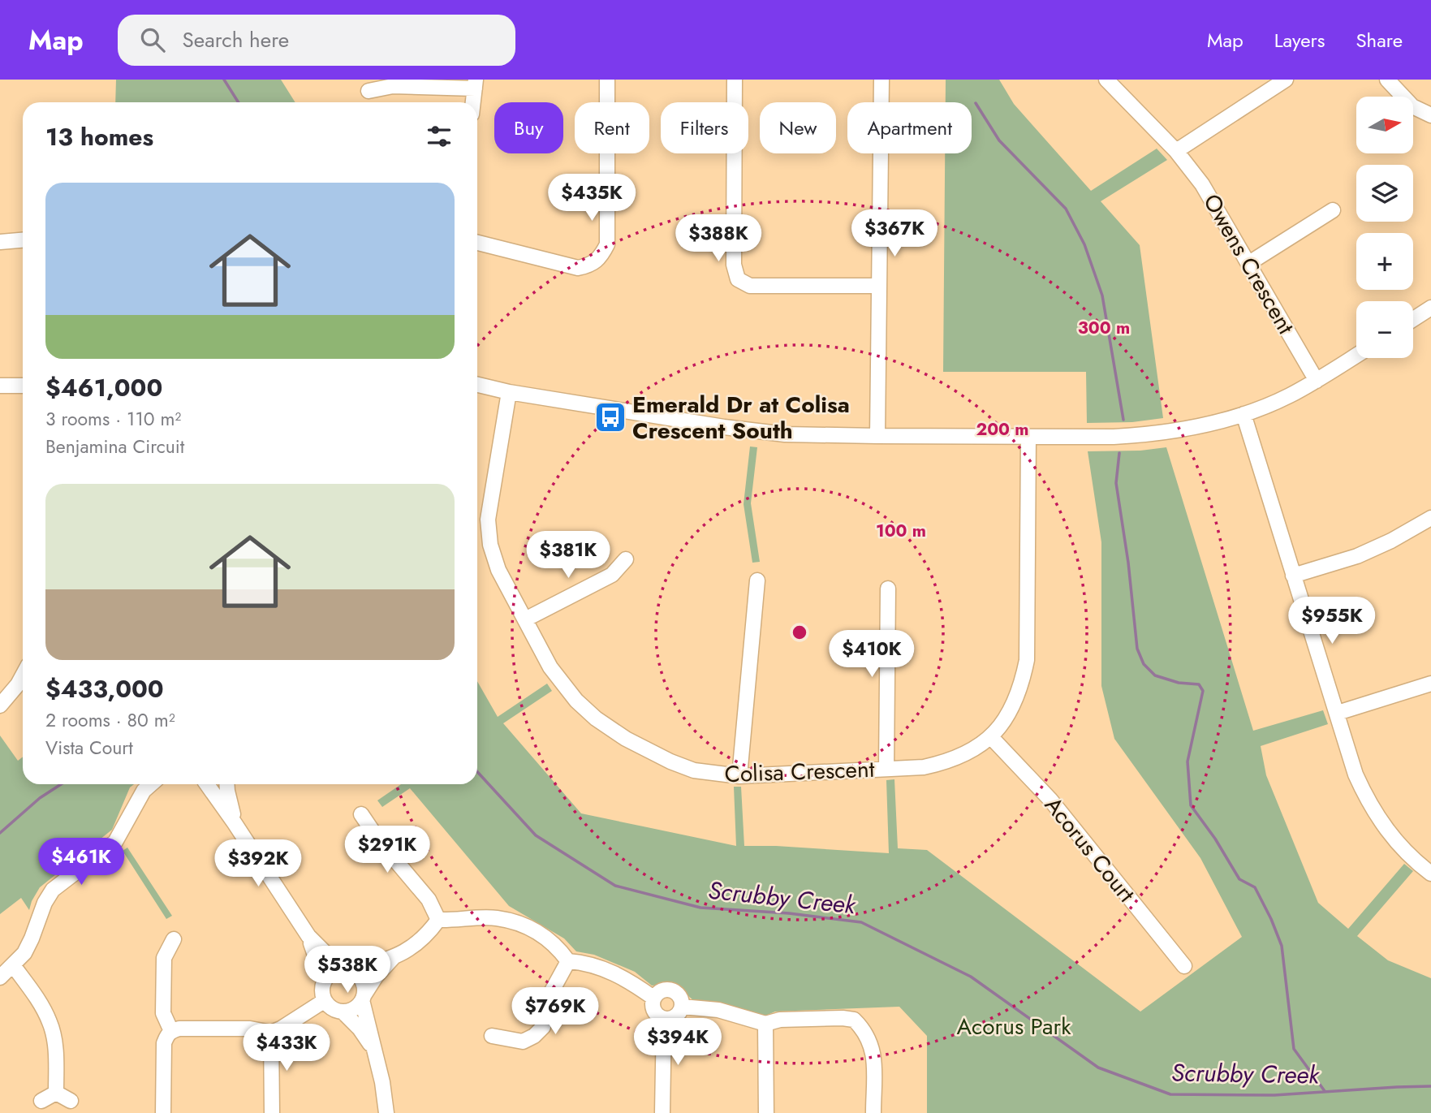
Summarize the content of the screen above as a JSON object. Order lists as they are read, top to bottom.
{
  "streets": {
    "street": ["Owens Crescent", "Colisa Crescent", "Acorus Court"]
  },
  "crossings": [
    ["Colisa Crescent", "Acorus Court"]
  ],
  "water": ["Scrubby Creek"],
  "parks": ["Acorus Park"],
  "places": {
    "bus stop": ["Emerald Dr at Colisa Crescent South"]
  },
  "north": "right",
  "page": {
    "header": "Map",
    "search": "Search here",
    "nav": ["Map", "Layers", "Share"],
    "map_buttons": ["+", "−"],
    "chip": [
      "Buy",
      "Rent",
      "Filters",
      "New",
      "Apartment"
    ],
    "heading": "13 homes",
    "list": [
      {
        "name": "$461,000",
        "note": "3 rooms · 110 m² · Benjamina Circuit"
      },
      {
        "name": "$433,000",
        "note": "2 rooms · 80 m² · Vista Court"
      }
    ],
    "price": [
      "$435K",
      "$367K",
      "$388K",
      "$381K",
      "$955K",
      "$410K",
      "$291K",
      "$461K",
      "$392K",
      "$538K",
      "$769K",
      "$394K",
      "$433K"
    ]
  },
  "rings": ["300 m", "200 m", "100 m"]
}
